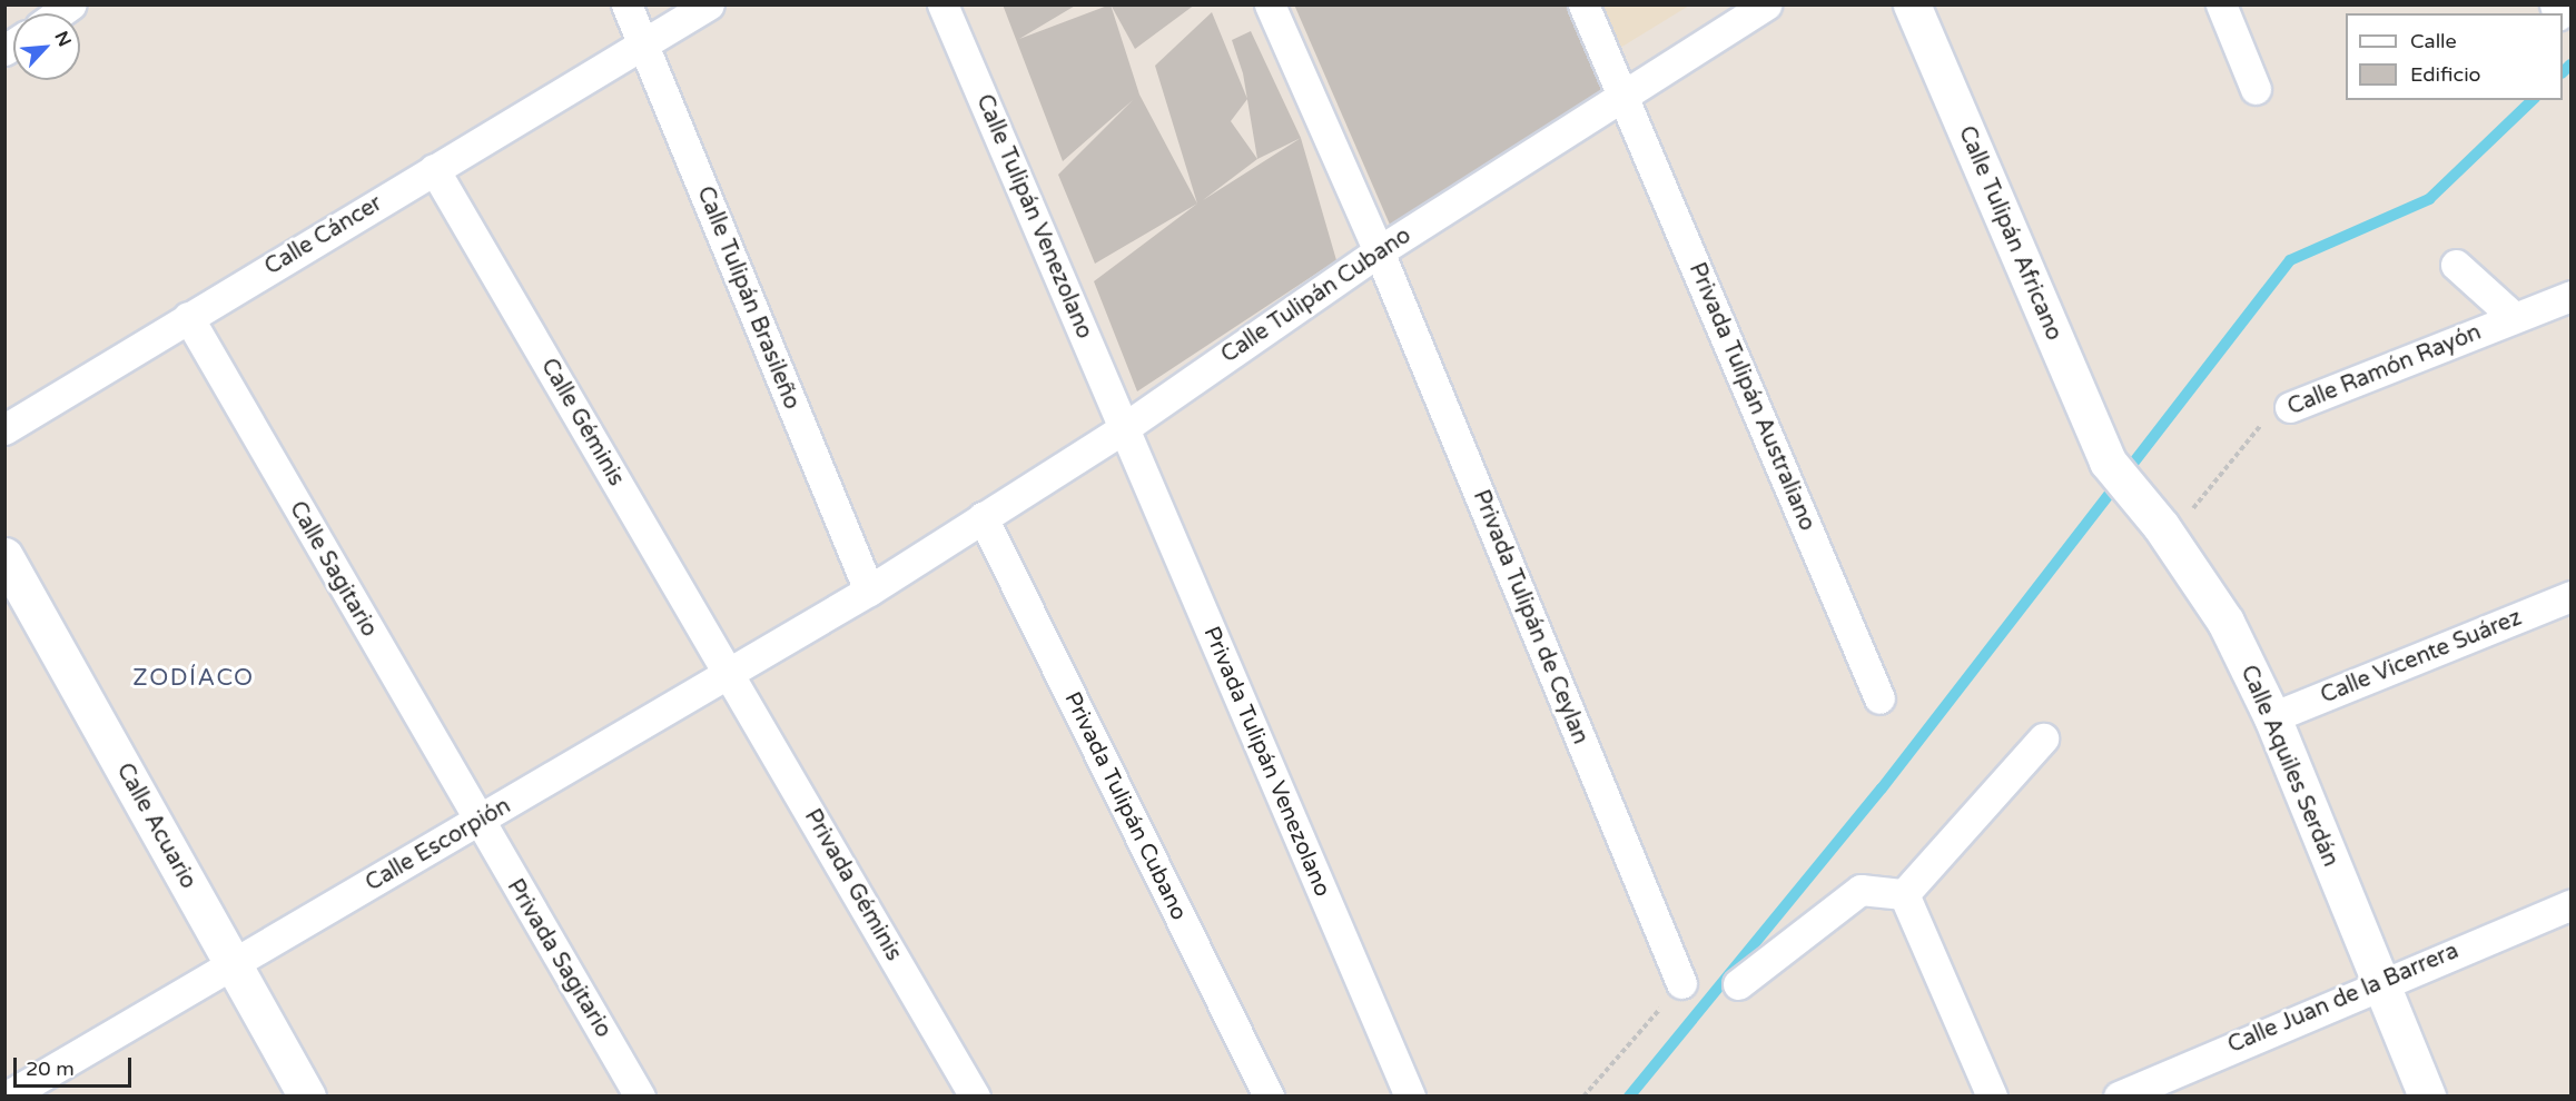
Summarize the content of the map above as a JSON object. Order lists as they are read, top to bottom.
{
  "streets": {
    "street": [
      "Calle Tulipán Venezolano",
      "Calle Tulipán Africano",
      "Calle Cáncer",
      "Calle Tulipán Cubano",
      "Calle Tulipán Brasileño",
      "Calle Ramón Rayón",
      "Privada Tulipán Australiano",
      "Calle Géminis",
      "Calle Sagitario",
      "Privada Tulipán de Ceylan",
      "Calle Vicente Suárez",
      "Privada Tulipán Venezolano",
      "Calle Aquiles Serdán",
      "Privada Tulipán Cubano",
      "Calle Acuario",
      "Calle Escorpión",
      "Privada Géminis",
      "Privada Sagitario",
      "Calle Juan de la Barrera"
    ]
  },
  "crossings": [
    ["Calle Tulipán Venezolano", "Calle Tulipán Cubano"],
    ["Calle Tulipán Venezolano", "Privada Tulipán Venezolano"],
    ["Calle Tulipán Africano", "Calle Aquiles Serdán"],
    ["Calle Cáncer", "Calle Tulipán Brasileño"],
    ["Calle Cáncer", "Calle Géminis"],
    ["Calle Cáncer", "Calle Sagitario"],
    ["Calle Tulipán Cubano", "Calle Tulipán Brasileño"],
    ["Calle Tulipán Cubano", "Privada Tulipán Australiano"],
    ["Calle Tulipán Cubano", "Privada Tulipán de Ceylan"],
    ["Calle Tulipán Cubano", "Privada Tulipán Venezolano"],
    ["Calle Tulipán Cubano", "Privada Tulipán Cubano"],
    ["Calle Tulipán Cubano", "Calle Escorpión"],
    ["Calle Tulipán Brasileño", "Calle Escorpión"],
    ["Calle Ramón Rayón", "Calle Aquiles Serdán"],
    ["Calle Géminis", "Calle Escorpión"],
    ["Calle Géminis", "Privada Géminis"],
    ["Calle Sagitario", "Calle Escorpión"],
    ["Calle Sagitario", "Privada Sagitario"],
    ["Calle Vicente Suárez", "Calle Aquiles Serdán"],
    ["Calle Aquiles Serdán", "Calle Juan de la Barrera"],
    ["Calle Acuario", "Calle Escorpión"],
    ["Calle Escorpión", "Privada Géminis"],
    ["Calle Escorpión", "Privada Sagitario"]
  ],
  "districts": ["ZODÍACO"],
  "legend": ["Calle", "Edificio"],
  "scale_bar": "20 m",
  "north": "top right"
}
